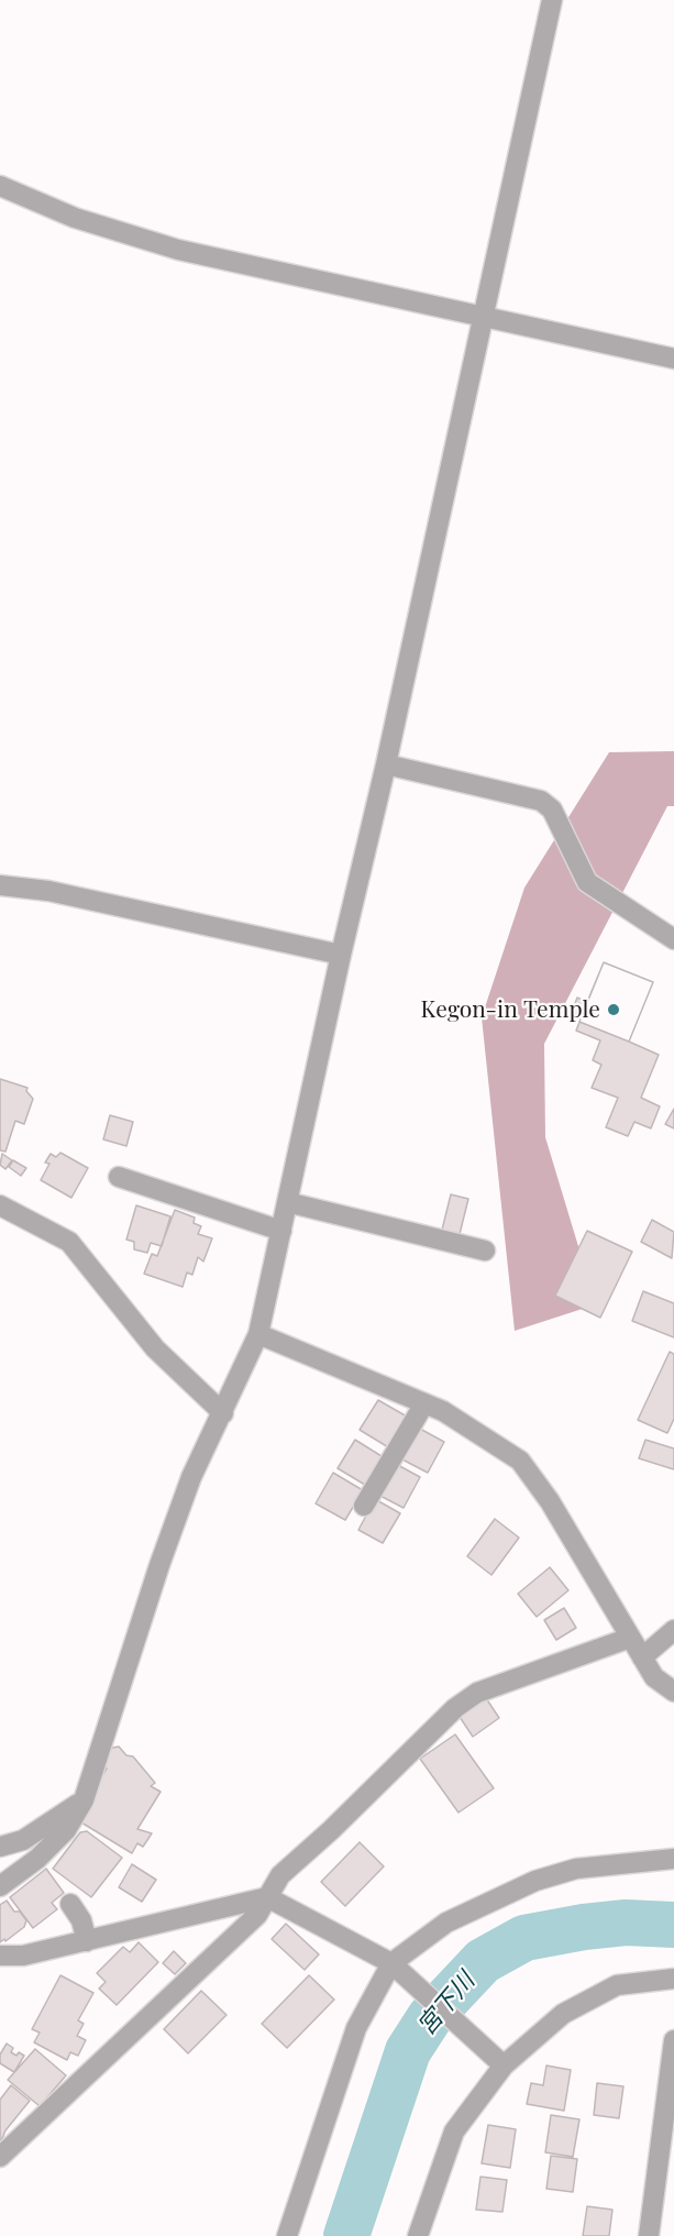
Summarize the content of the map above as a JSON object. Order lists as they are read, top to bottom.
{
  "water": ["宮下川"],
  "places": ["Kegon-in Temple"]
}
